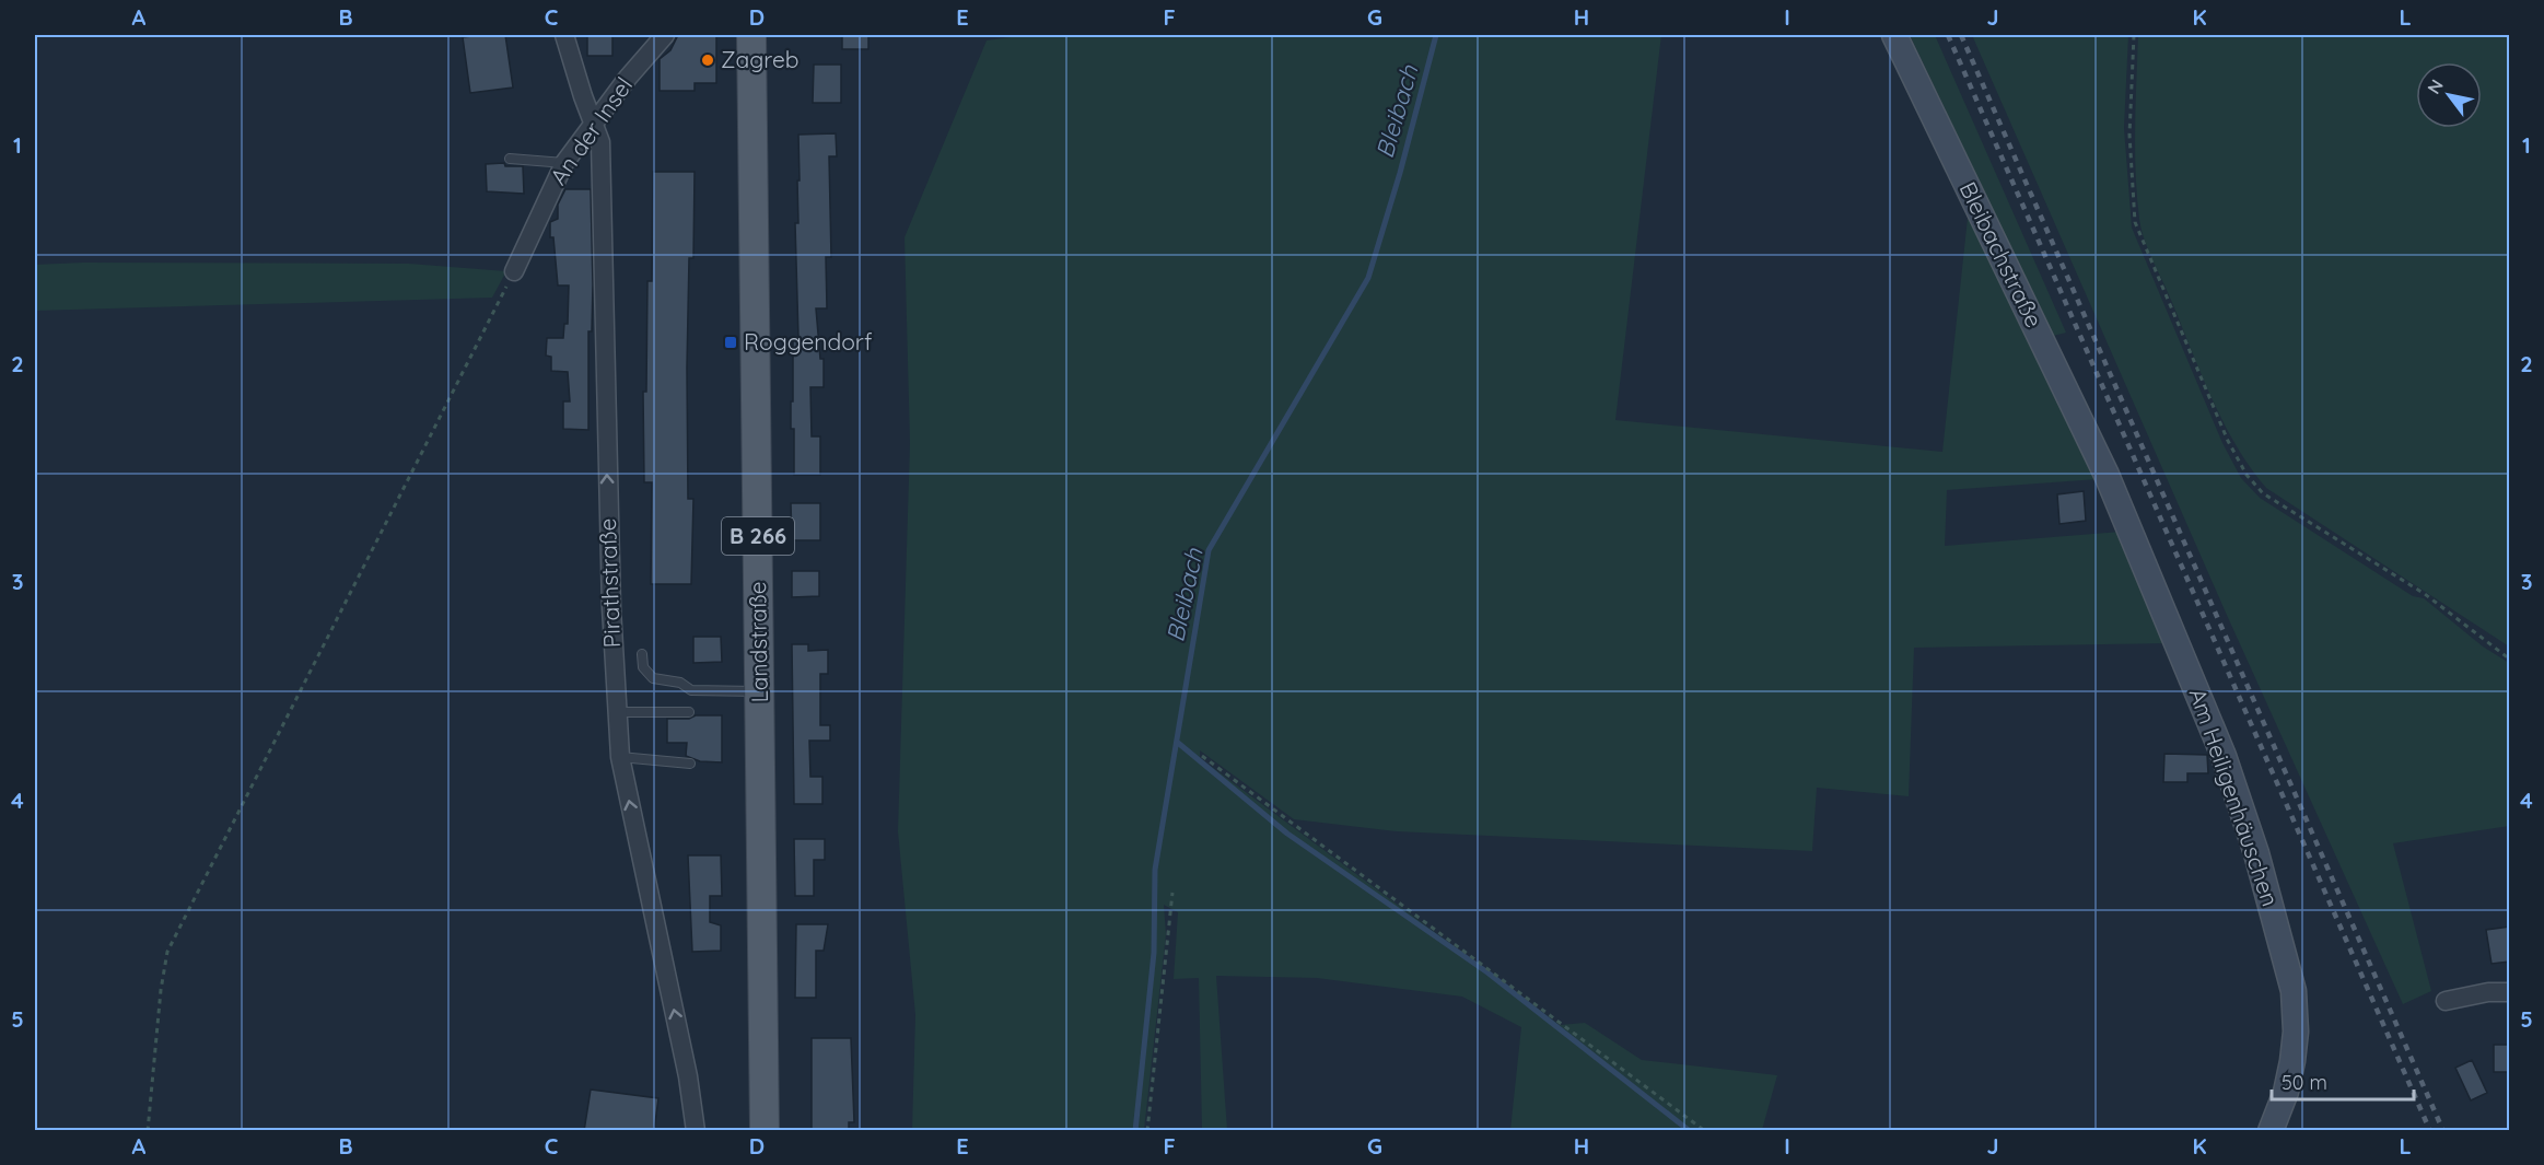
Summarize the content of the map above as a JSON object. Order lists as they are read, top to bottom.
{
  "streets": {
    "main road": [
      "Bleibachstraße",
      "B 266",
      "Landstraße",
      "Am Heiligenhäuschen"
    ],
    "street": ["An der Insel", "Pirathstraße"]
  },
  "crossings": [
    ["An der Insel", "Pirathstraße"],
    ["Bleibachstraße", "Am Heiligenhäuschen"]
  ],
  "one_way": ["Pirathstraße"],
  "water": ["Bleibach"],
  "places": {
    "other": ["Zagreb"],
    "transit": ["Roggendorf"]
  },
  "scale_bar": "50 m",
  "north": "top left",
  "grid": {
    "columns": [
      "A",
      "B",
      "C",
      "D",
      "E",
      "F",
      "G",
      "H",
      "I",
      "J",
      "K",
      "L"
    ],
    "rows": [
      "1",
      "2",
      "3",
      "4",
      "5"
    ]
  }
}
